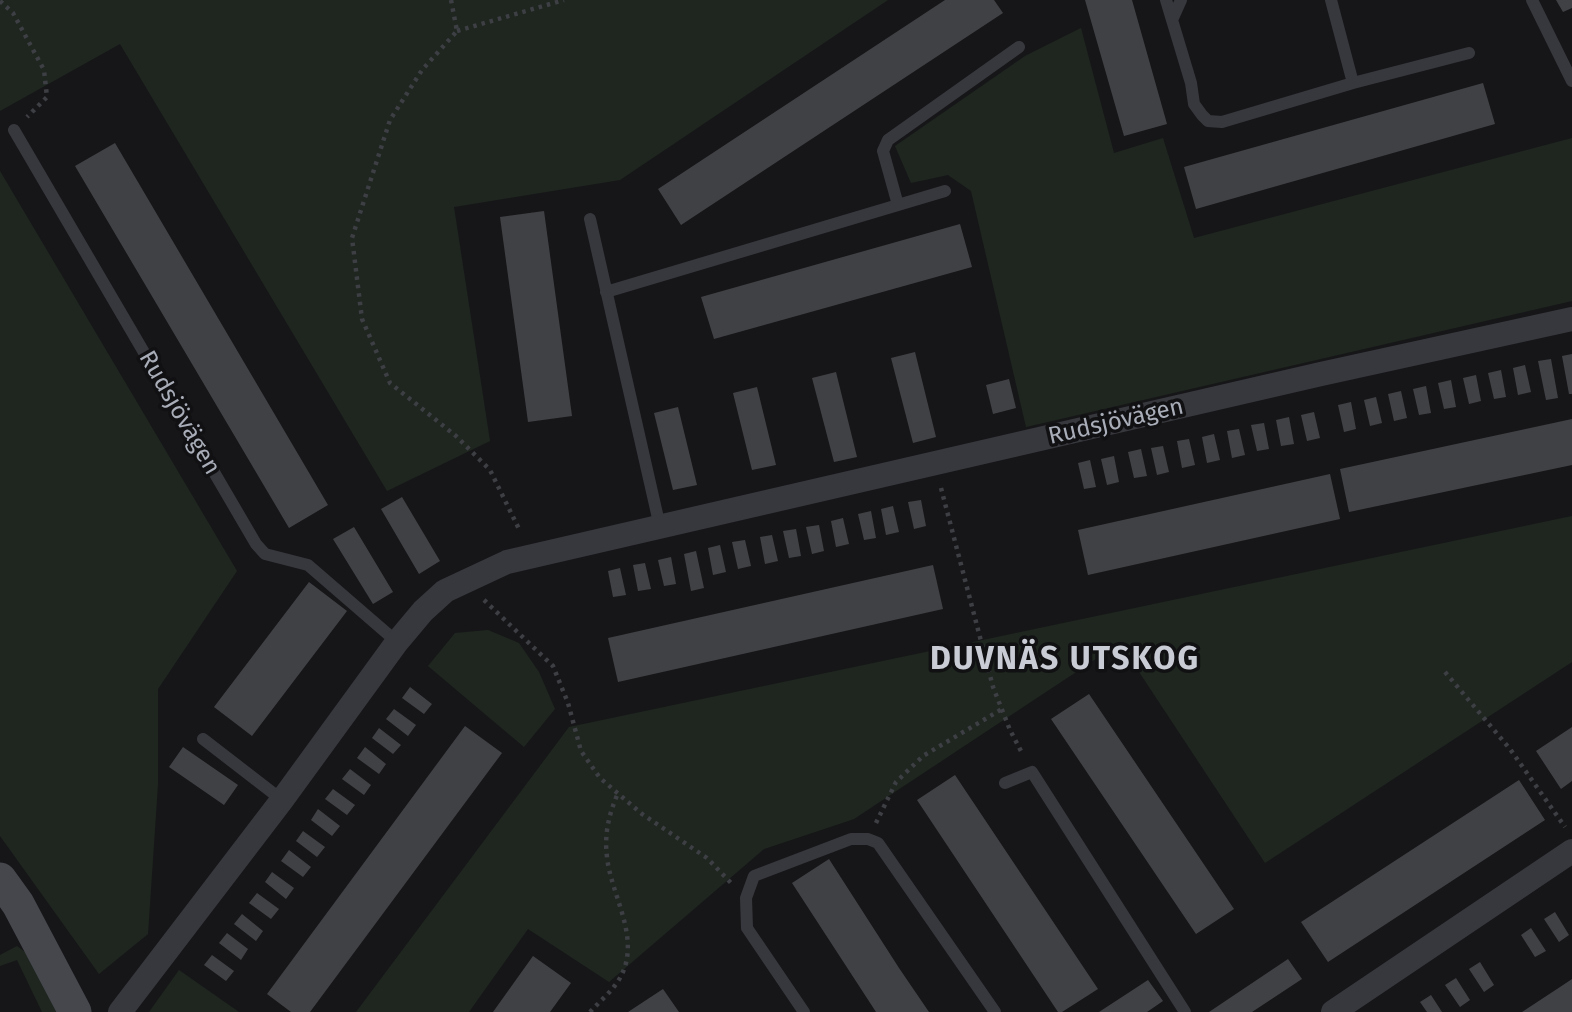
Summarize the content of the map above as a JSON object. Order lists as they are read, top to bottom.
{
  "streets": {
    "street": ["Rudsjövägen"]
  },
  "districts": ["DUVNÄS UTSKOG"]
}
